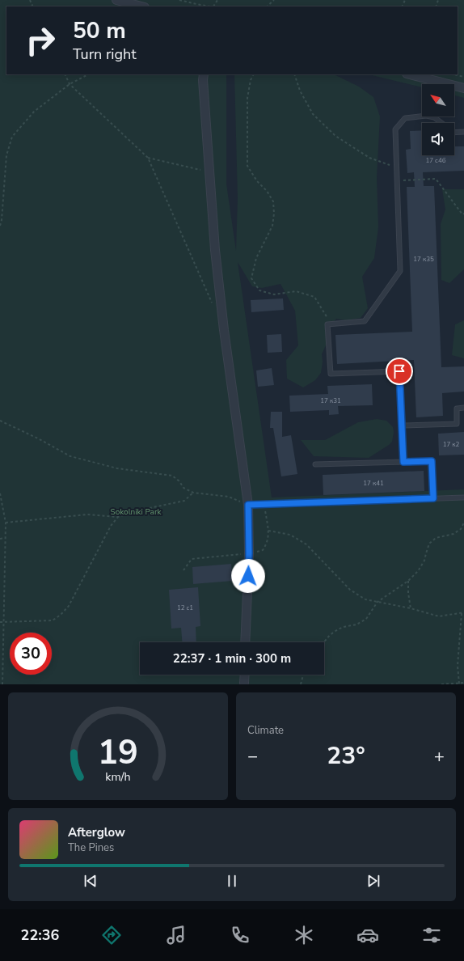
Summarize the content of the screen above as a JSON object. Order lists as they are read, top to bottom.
{
  "parks": ["Sokolniki Park"],
  "house_numbers": [
    "17 с46",
    "17 к35",
    "17 к31",
    "17 к2",
    "17 к41",
    "12 c1"
  ],
  "north": "top left",
  "page": {
    "turn": ["50 m", "Turn right"],
    "limit": "30",
    "trip": "22:37 · 1 min · 300 m",
    "tile": "Climate",
    "heat": ["−", "23°", "+"],
    "song": ["Afterglow", "The Pines"],
    "tabs": "22:36",
    "gauge": ["19", "km/h"]
  }
}
